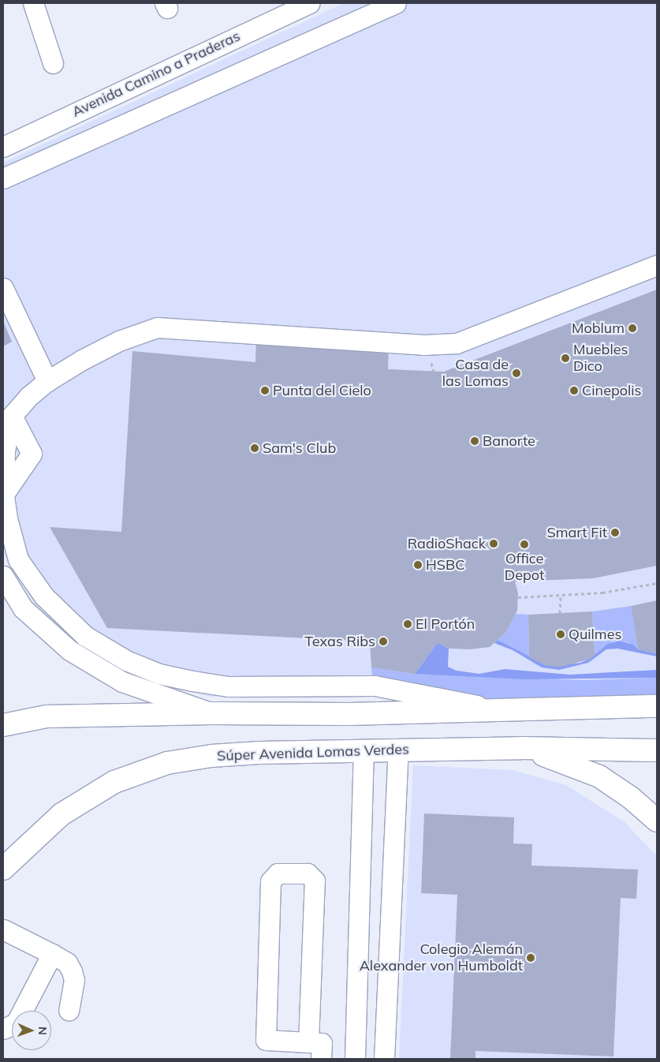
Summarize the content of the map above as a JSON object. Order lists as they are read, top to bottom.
{
  "streets": {
    "main road": ["Súper Avenida Lomas Verdes"],
    "street": ["Avenida Camino a Praderas"]
  },
  "places": [
    "Moblum",
    "Muebles Dico",
    "Casa de las Lomas",
    "Punta del Cielo",
    "Cinepolis",
    "Banorte",
    "Sam's Club",
    "Smart Fit",
    "RadioShack",
    "Office Depot",
    "HSBC",
    "El Portón",
    "Quilmes",
    "Texas Ribs",
    "Colegio Alemán Alexander von Humboldt"
  ],
  "north": "right"
}
